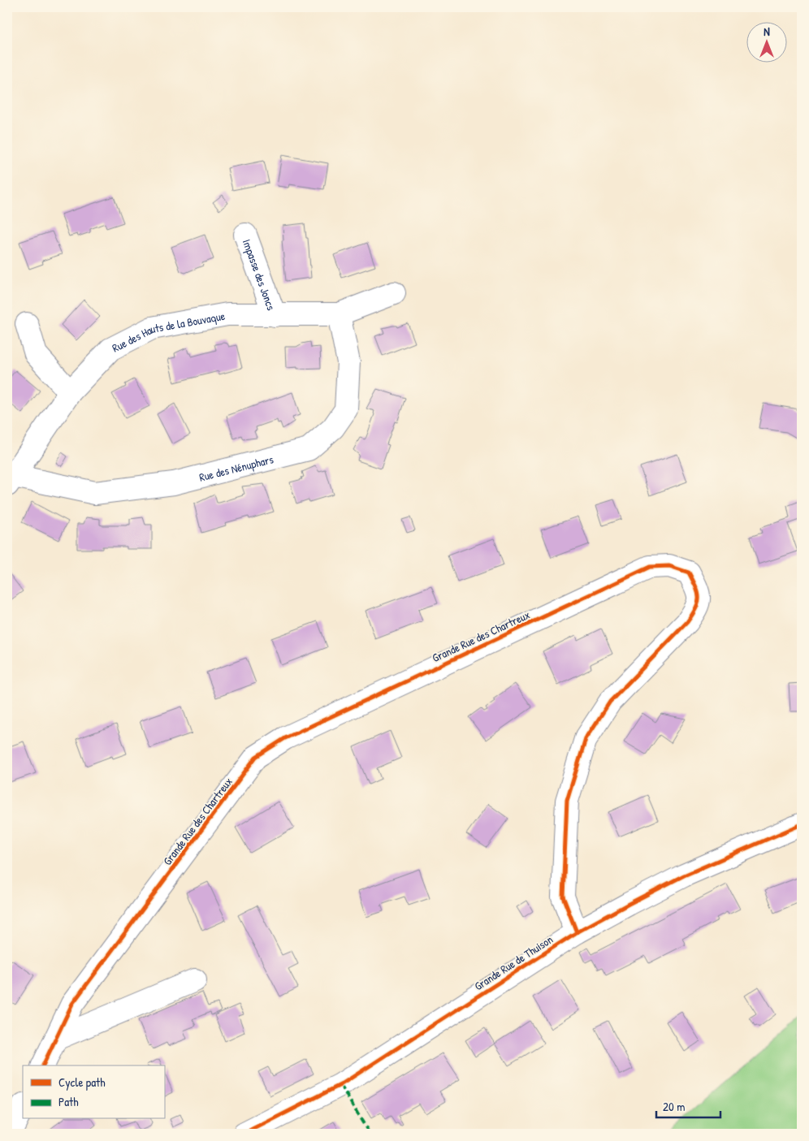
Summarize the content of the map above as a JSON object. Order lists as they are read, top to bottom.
{
  "streets": {
    "street": [
      "Impasse des Joncs",
      "Rue des Hauts de la Bouvaque",
      "Rue des Nénuphars",
      "Grande Rue des Chartreux",
      "Grande Rue de Thuison"
    ]
  },
  "crossings": [
    ["Impasse des Joncs", "Rue des Hauts de la Bouvaque"],
    ["Rue des Hauts de la Bouvaque", "Rue des Nénuphars"],
    ["Grande Rue des Chartreux", "Grande Rue de Thuison"]
  ],
  "legend": ["Cycle path", "Path"],
  "scale_bar": "20 m",
  "north": "top"
}
